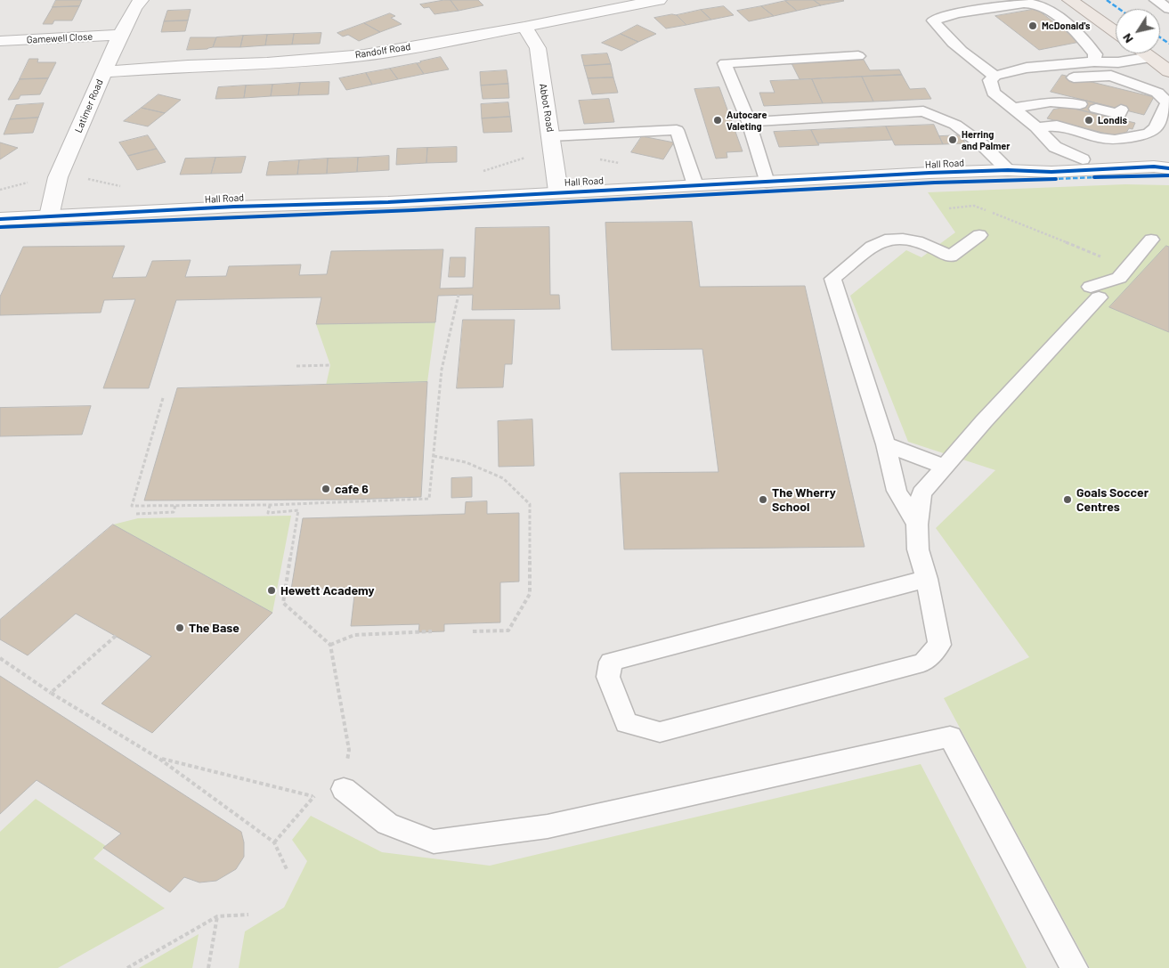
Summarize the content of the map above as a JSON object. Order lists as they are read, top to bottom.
{
  "streets": {
    "street": [
      "Gamewell Close",
      "Randolf Road",
      "Latimer Road",
      "Abbot Road",
      "Hall Road"
    ]
  },
  "crossings": [
    ["Gamewell Close", "Latimer Road"],
    ["Randolf Road", "Latimer Road"],
    ["Randolf Road", "Abbot Road"],
    ["Latimer Road", "Hall Road"],
    ["Abbot Road", "Hall Road"]
  ],
  "places": [
    "McDonald's",
    "Autocare Valeting",
    "Londis",
    "Herring and Palmer",
    "cafe 6",
    "The Wherry School",
    "Goals Soccer Centres",
    "Hewett Academy",
    "The Base"
  ],
  "north": "bottom left"
}
